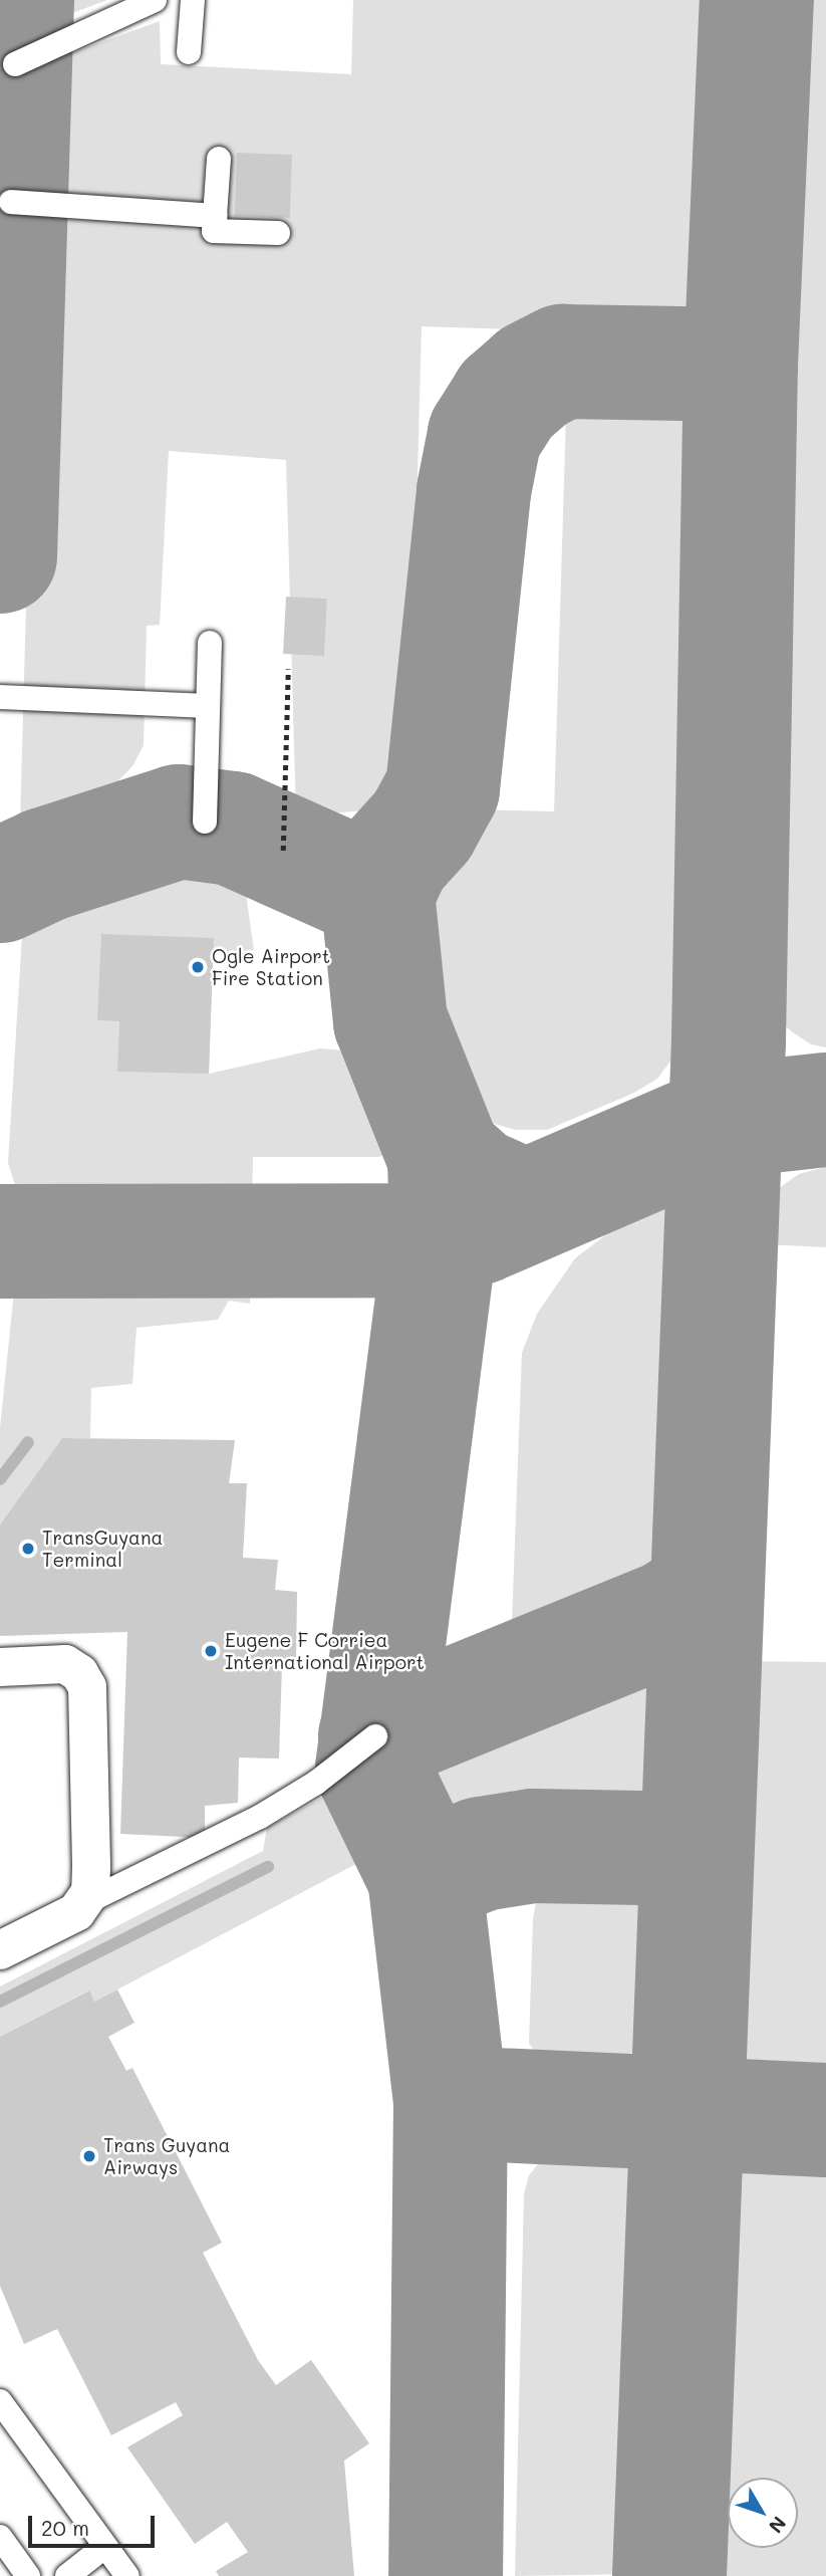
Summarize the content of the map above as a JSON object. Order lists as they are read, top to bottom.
{
  "places": [
    "Ogle Airport Fire Station",
    "TransGuyana Terminal",
    "Eugene F Corriea International Airport",
    "Trans Guyana Airways"
  ],
  "scale_bar": "20 m",
  "north": "bottom right"
}
